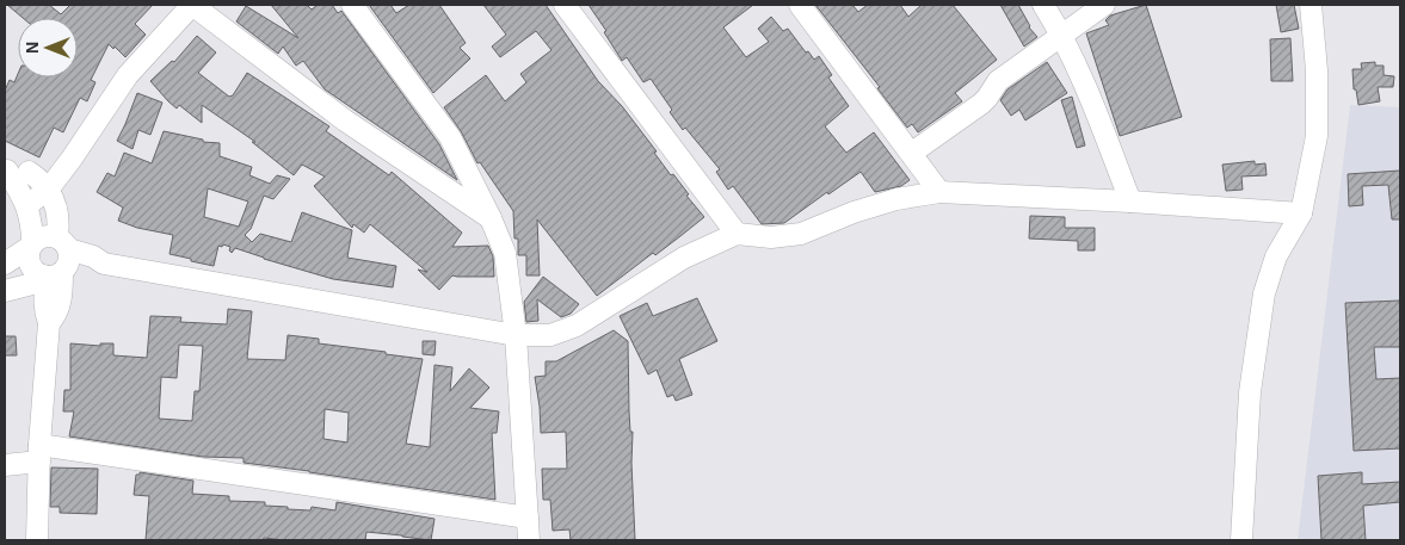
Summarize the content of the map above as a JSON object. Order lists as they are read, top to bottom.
{
  "north": "left"
}
